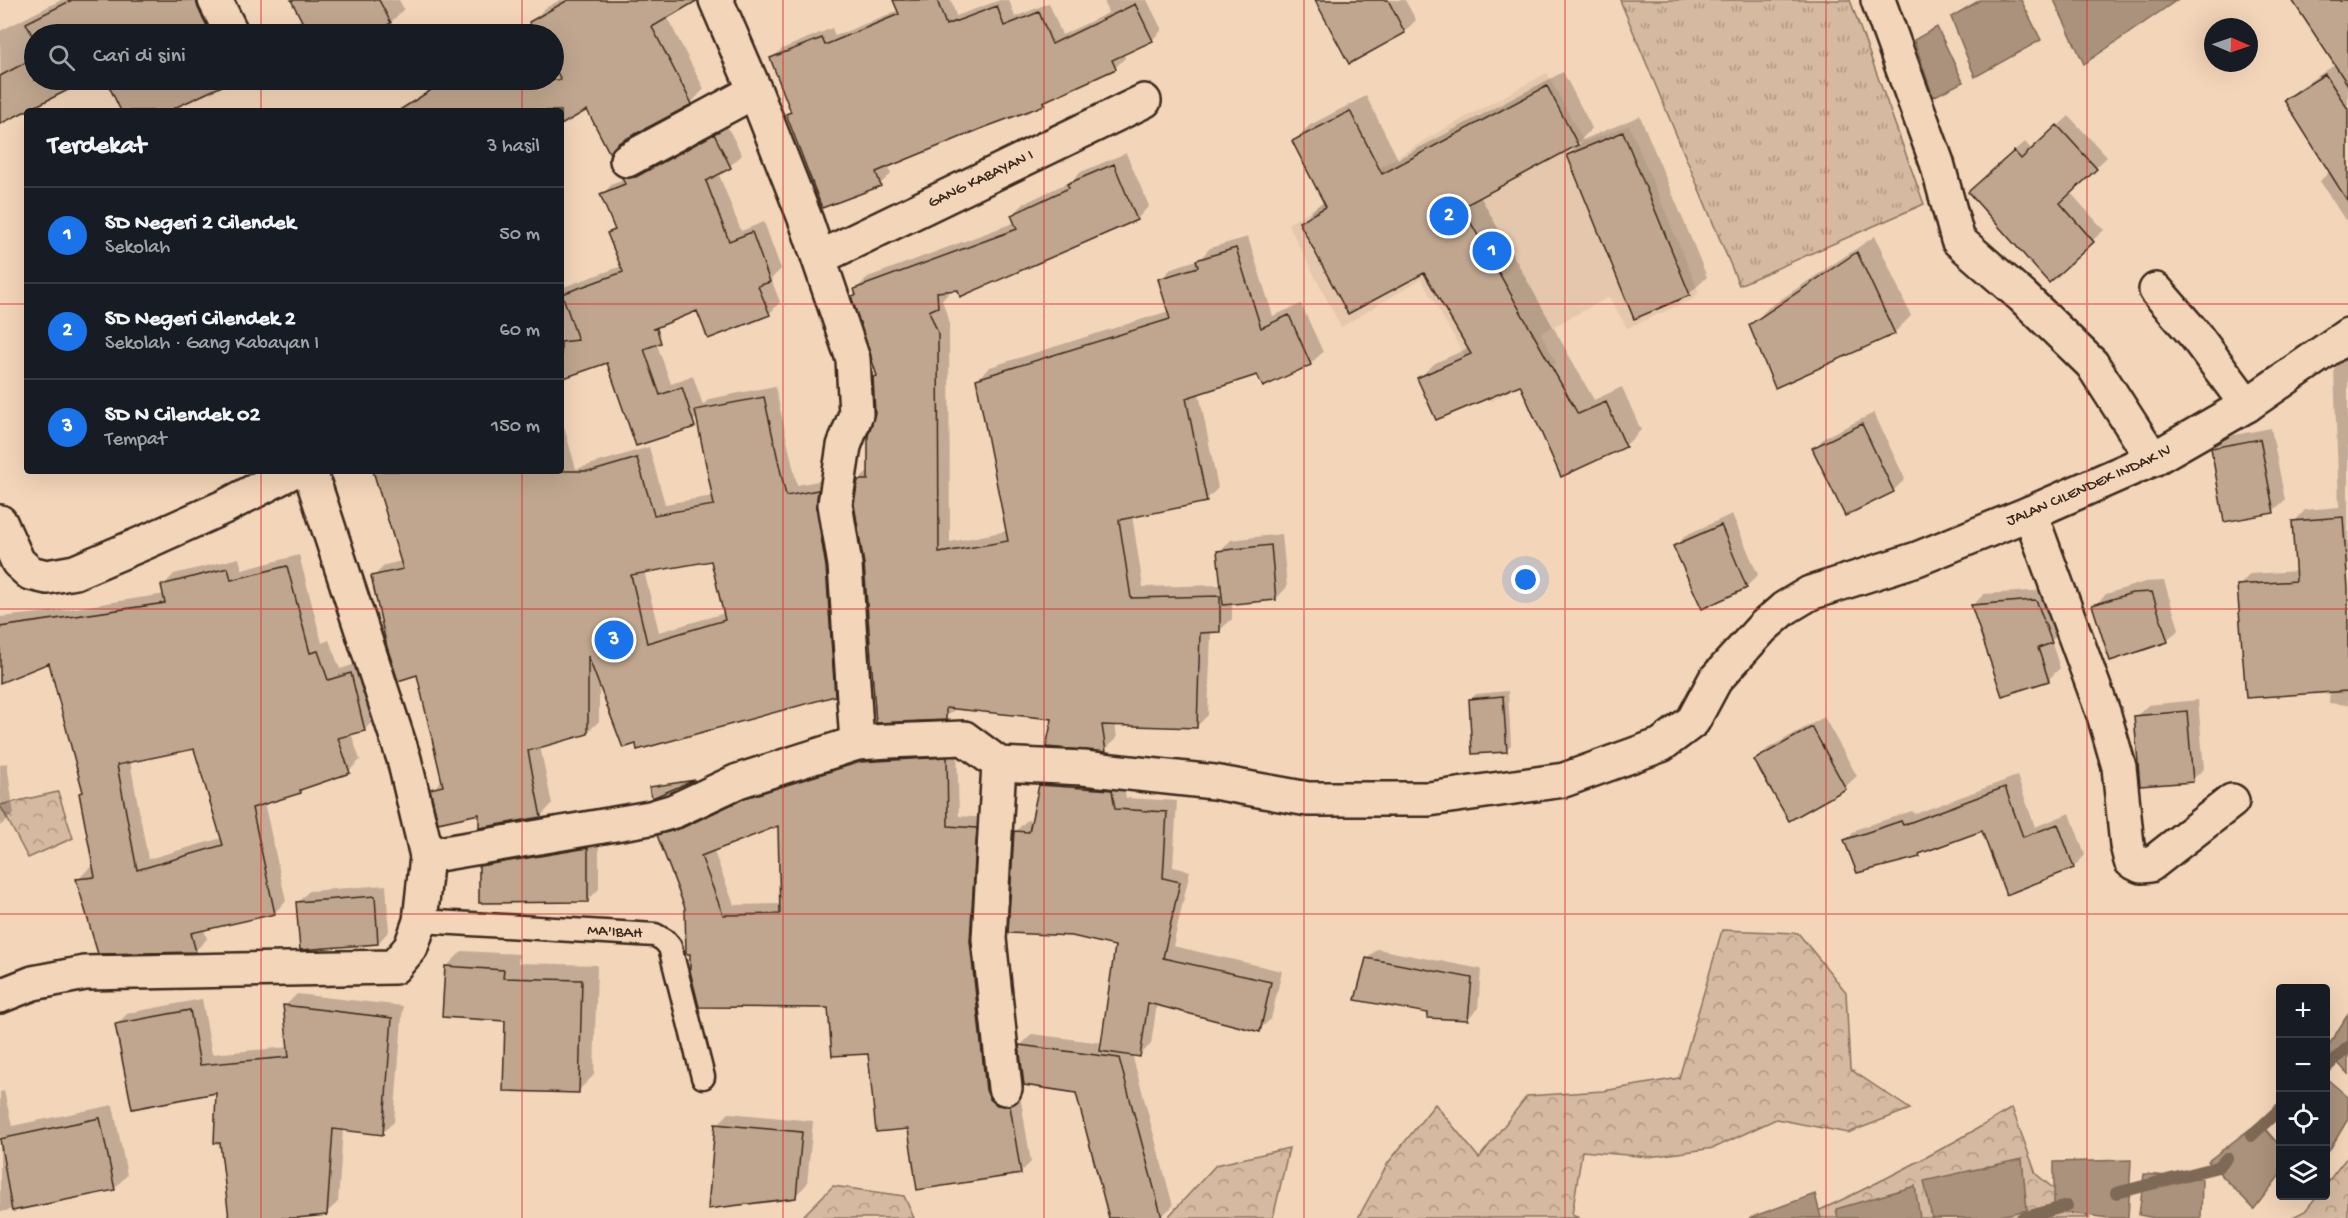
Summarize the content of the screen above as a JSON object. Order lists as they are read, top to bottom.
{
  "streets": {
    "street": ["GANG KABAYAN I", "JALAN CILENDEK INDAK IV"],
    "lane": ["MA'IBAH"]
  },
  "north": "right",
  "page": {
    "search": "Cari di sini",
    "heading": ["Terdekat", "3 hasil"],
    "list": [
      {
        "mark": "1",
        "name": "SD Negeri 2 Cilendek",
        "note": "Sekolah",
        "value": "50 m"
      },
      {
        "mark": "2",
        "name": "SD Negeri Cilendek 2",
        "note": "Sekolah · Gang Kabayan I",
        "value": "60 m"
      },
      {
        "mark": "3",
        "name": "SD N Cilendek 02",
        "note": "Tempat",
        "value": "150 m"
      }
    ],
    "pins": ["2", "1", "3"],
    "map_buttons": ["+", "−"]
  }
}
